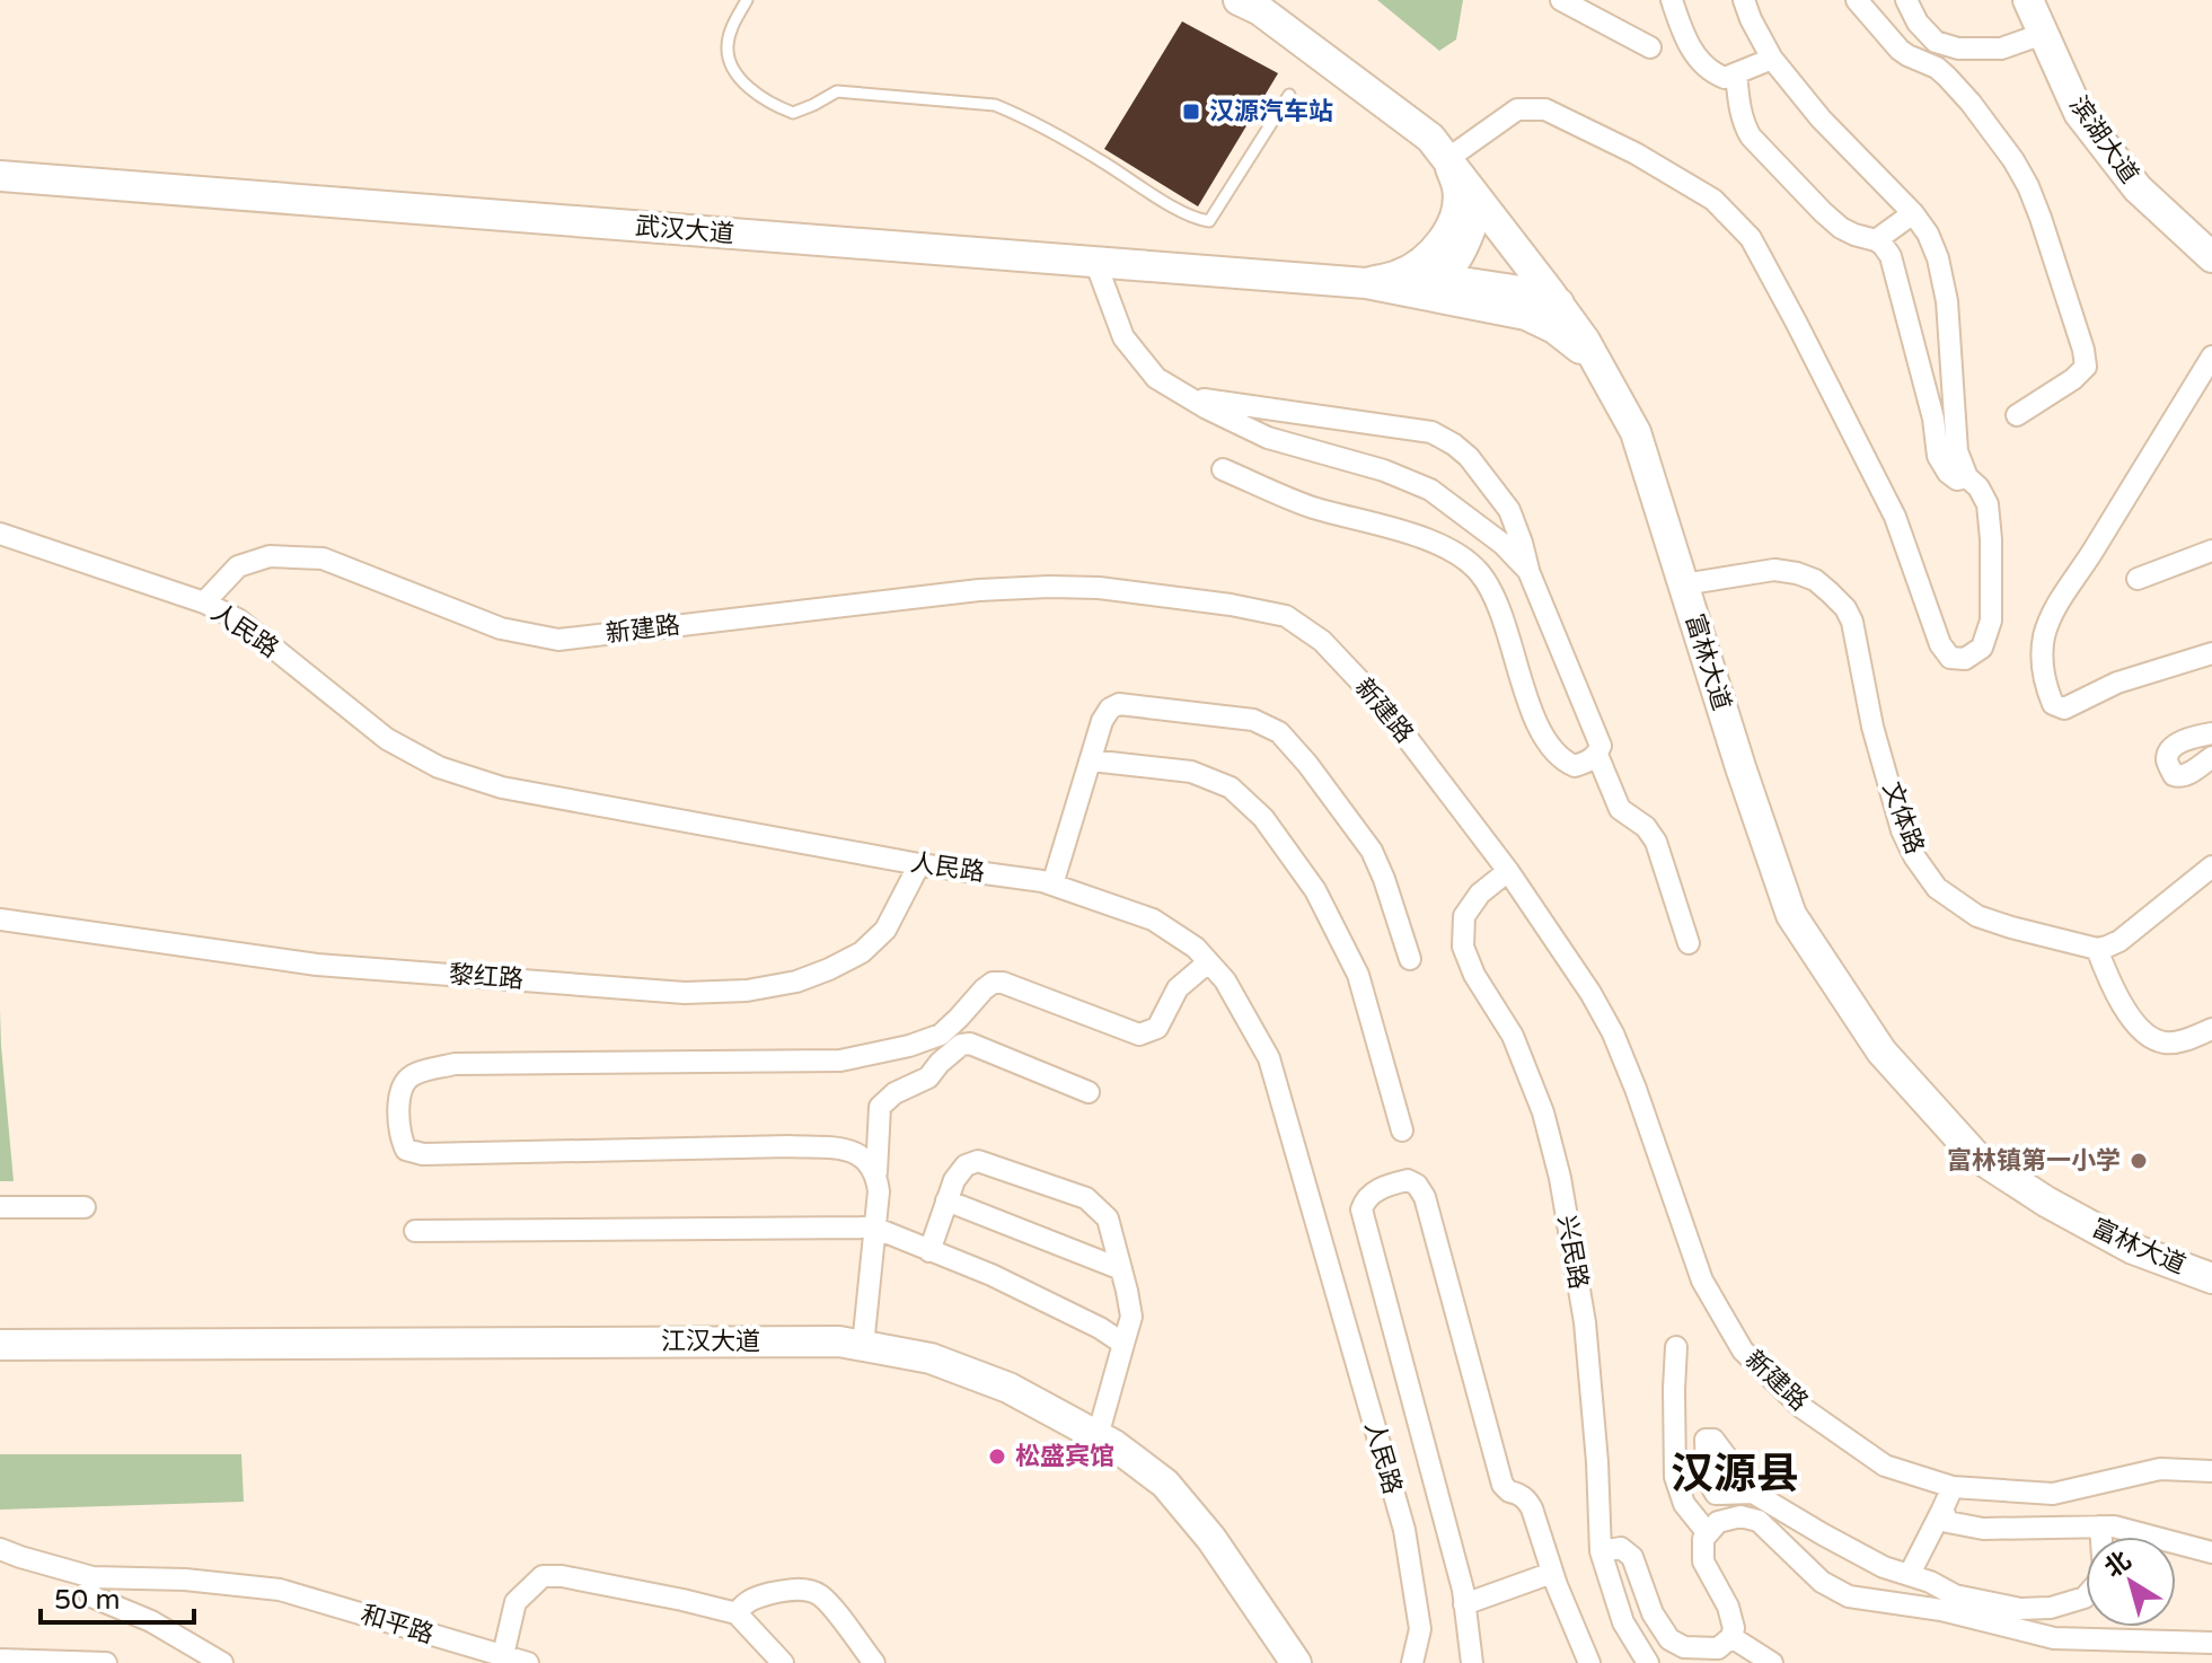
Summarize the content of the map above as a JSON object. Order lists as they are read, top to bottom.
{
  "streets": {
    "main road": [
      "滨湖大道",
      "武汉大道",
      "富林大道",
      "江汉大道"
    ],
    "street": [
      "新建路",
      "人民路",
      "文体路",
      "黎红路",
      "兴民路",
      "和平路"
    ]
  },
  "crossings": [
    ["新建路", "人民路"],
    ["新建路", "兴民路"],
    ["人民路", "黎红路"],
    ["富林大道", "文体路"]
  ],
  "districts": ["汉源县"],
  "places": {
    "transit": ["汉源汽车站"],
    "other": ["富林镇第一小学", "松盛宾馆"]
  },
  "scale_bar": "50 m",
  "north": "top left"
}
